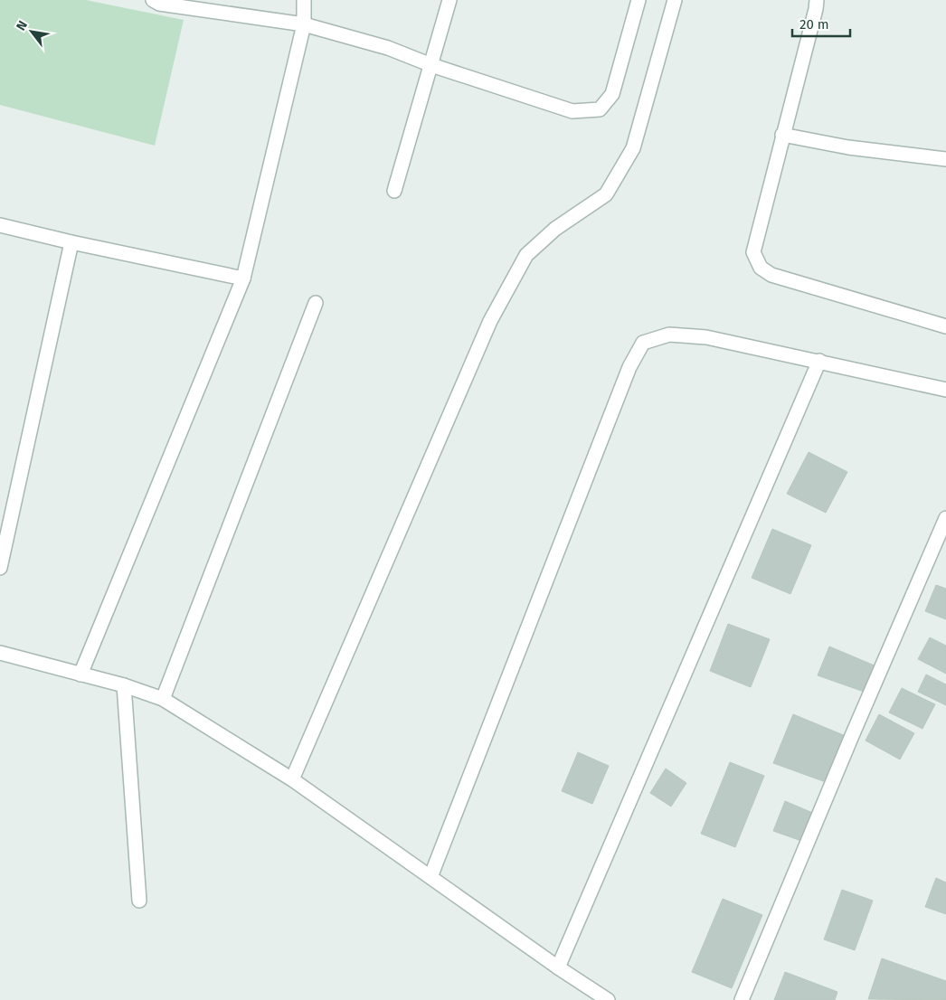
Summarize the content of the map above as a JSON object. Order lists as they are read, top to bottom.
{
  "scale_bar": "20 m",
  "north": "top left"
}
